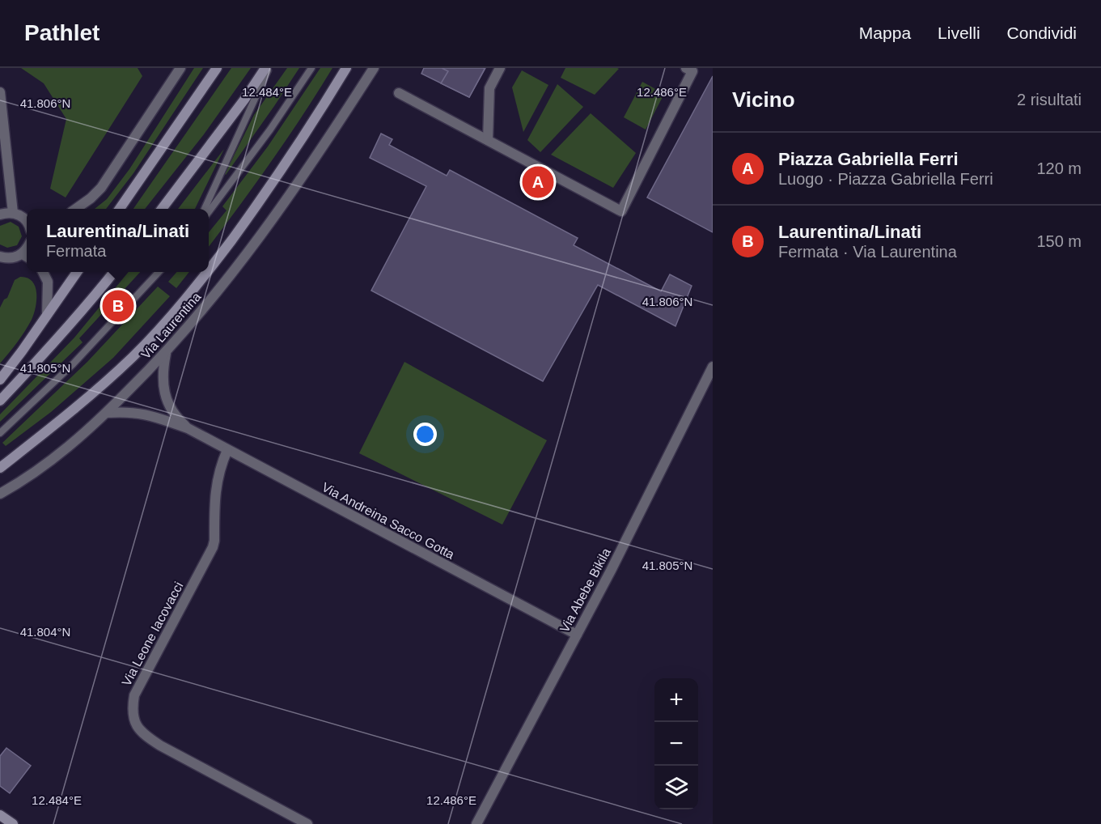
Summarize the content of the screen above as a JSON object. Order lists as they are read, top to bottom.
{
  "streets": {
    "main road": ["Via Laurentina"],
    "street": ["Via Andreina Sacco Gotta", "Via Abebe Bikila", "Via Leone Iacovacci"]
  },
  "crossings": [
    ["Via Andreina Sacco Gotta", "Via Abebe Bikila"],
    ["Via Andreina Sacco Gotta", "Via Leone Iacovacci"]
  ],
  "page": {
    "header": "Pathlet",
    "nav": ["Mappa", "Livelli", "Condividi"],
    "heading": ["Vicino", "2 risultati"],
    "list": [
      {
        "mark": "A",
        "name": "Piazza Gabriella Ferri",
        "note": "Luogo · Piazza Gabriella Ferri",
        "value": "120 m"
      },
      {
        "mark": "B",
        "name": "Laurentina/Linati",
        "note": "Fermata · Via Laurentina",
        "value": "150 m"
      }
    ],
    "pins": ["A", "B"],
    "popup": ["Laurentina/Linati", "Fermata"],
    "map_buttons": ["+", "−"]
  },
  "coordinates": [
    "12.484°E",
    "12.486°E",
    "41.806°N",
    "41.805°N",
    "41.804°N"
  ]
}
